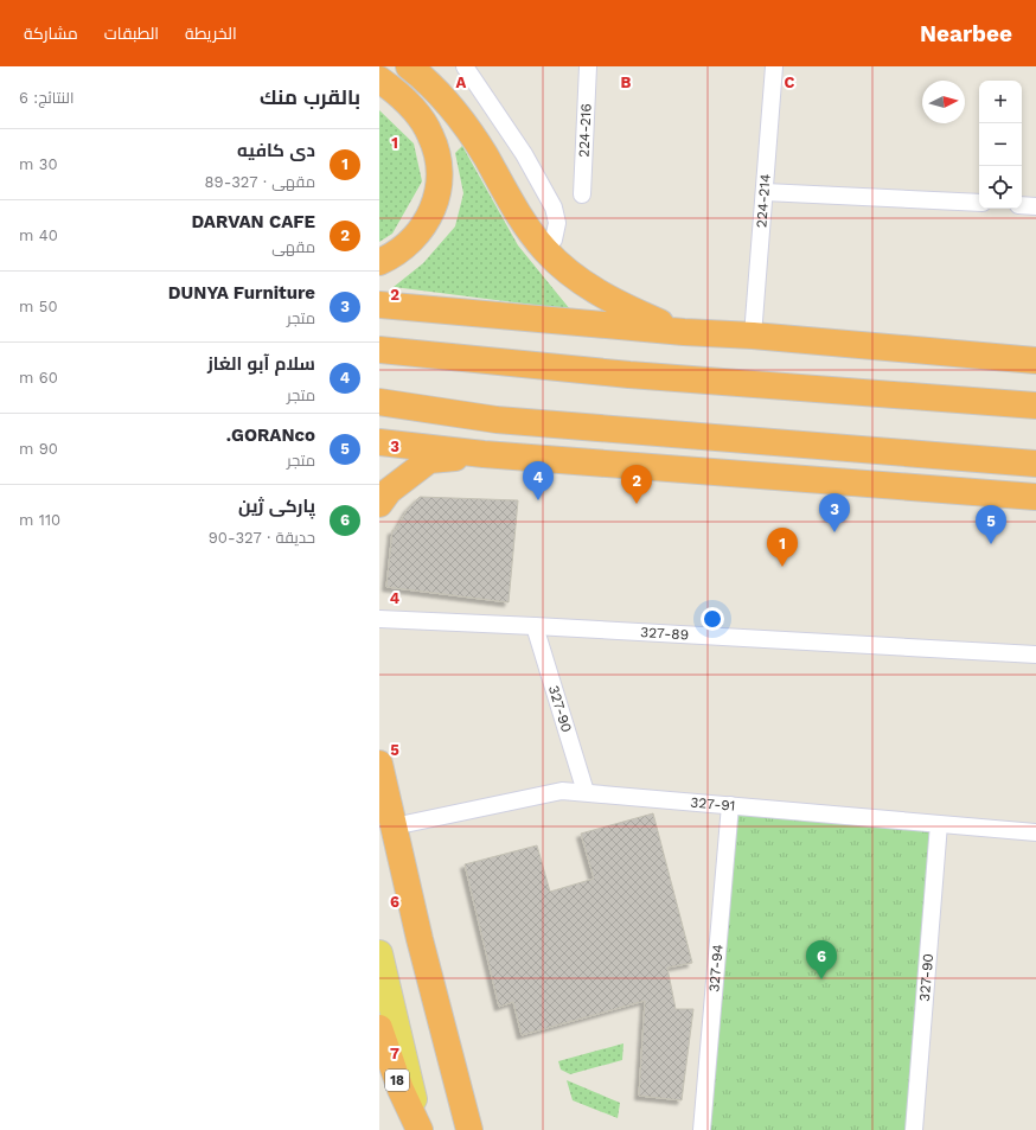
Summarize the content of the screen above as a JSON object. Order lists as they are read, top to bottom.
{
  "streets": {
    "highway": ["18"],
    "street": [
      "224-216",
      "224-214",
      "327-89",
      "327-90",
      "327-91",
      "327-94"
    ]
  },
  "crossings": [
    ["327-89", "327-90"],
    ["327-90", "327-91"],
    ["327-91", "327-94"]
  ],
  "north": "right",
  "page": {
    "header": "Nearbee",
    "nav": ["الخريطة", "الطبقات", "مشاركة"],
    "heading": ["بالقرب منك", "النتائج: 6"],
    "map_buttons": ["+", "−"],
    "list": [
      {
        "mark": "1",
        "name": "دى كافيه",
        "note": "مقهى · 327-89",
        "value": "30 m"
      },
      {
        "mark": "2",
        "name": "DARVAN CAFE",
        "note": "مقهى",
        "value": "40 m"
      },
      {
        "mark": "3",
        "name": "DUNYA Furniture",
        "note": "متجر",
        "value": "50 m"
      },
      {
        "mark": "4",
        "name": "سلام آبو الغاز",
        "note": "متجر",
        "value": "60 m"
      },
      {
        "mark": "5",
        "name": "GORANco.",
        "note": "متجر",
        "value": "90 m"
      },
      {
        "mark": "6",
        "name": "پارکی ژین",
        "note": "حديقة · 327-90",
        "value": "110 m"
      }
    ],
    "pins": [
      "4",
      "2",
      "3",
      "5",
      "1",
      "6"
    ]
  },
  "grid": {
    "columns": ["A", "B", "C"],
    "rows": [
      "1",
      "2",
      "3",
      "4",
      "5",
      "6",
      "7"
    ]
  }
}
